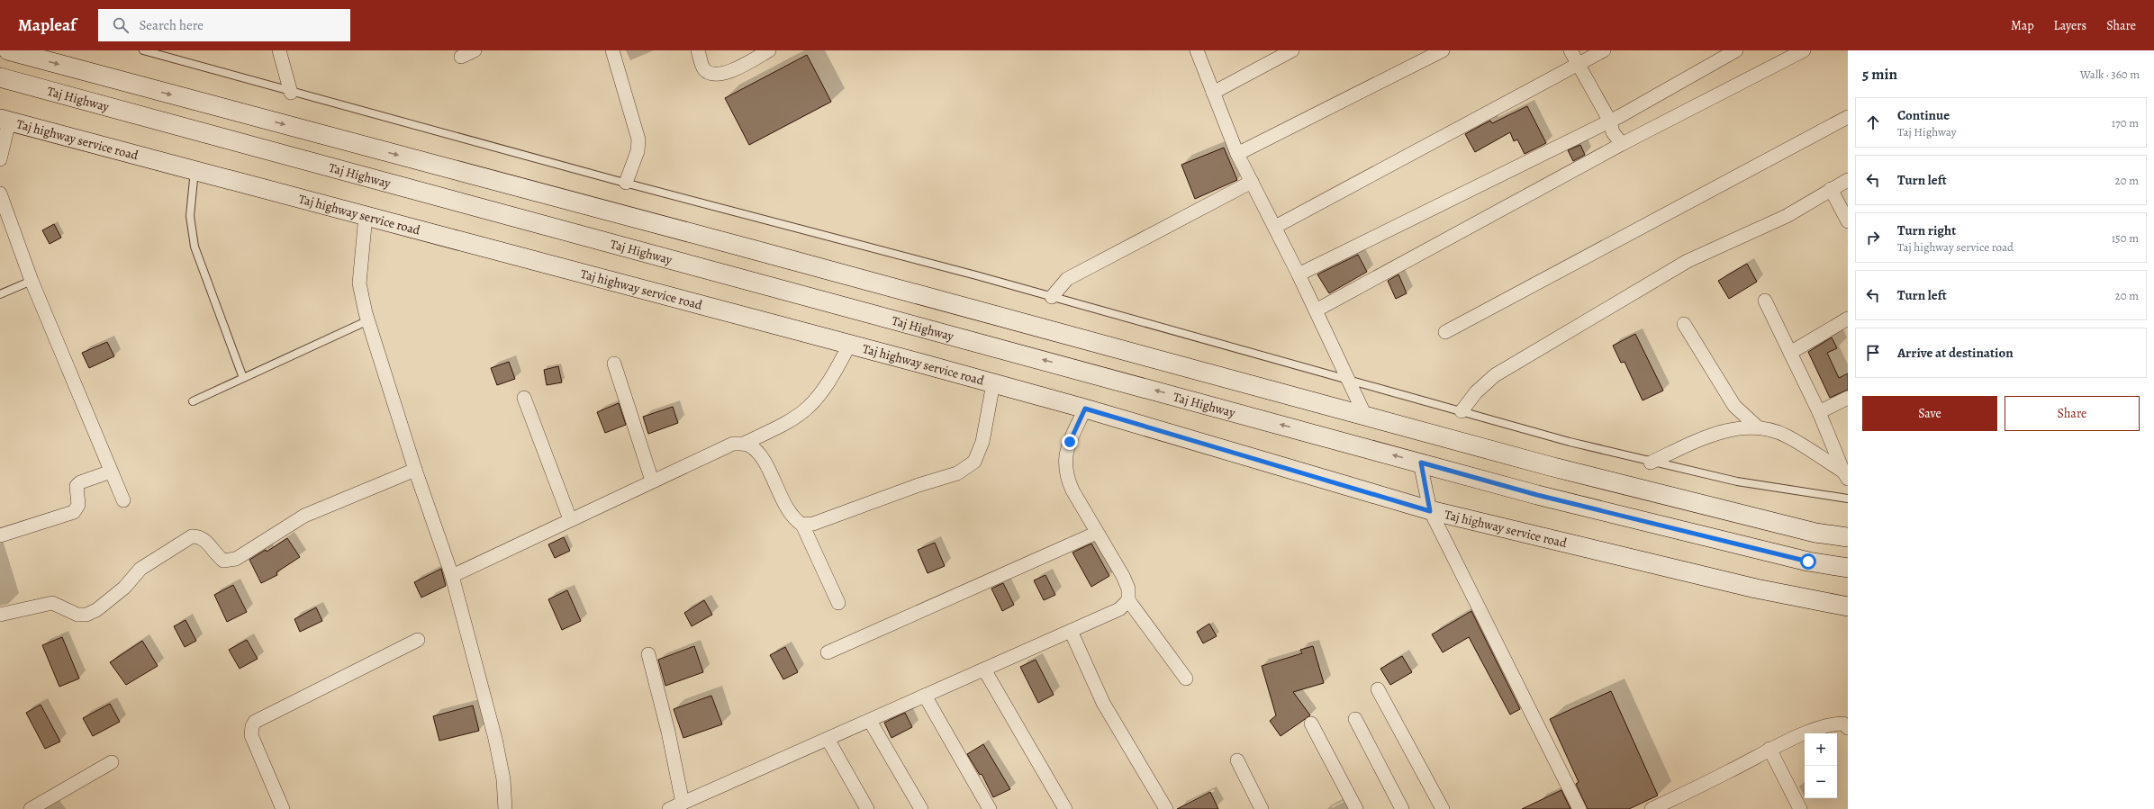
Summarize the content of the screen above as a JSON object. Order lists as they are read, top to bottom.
{
  "streets": {
    "main road": ["Taj Highway", "Taj highway service road"]
  },
  "page": {
    "header": "Mapleaf",
    "search": "Search here",
    "nav": ["Map", "Layers", "Share"],
    "heading": ["5 min", "Walk · 360 m"],
    "list": [
      ["Continue", "Taj Highway", "170 m"],
      ["Turn left", "20 m"],
      ["Turn right", "Taj highway service road", "150 m"],
      ["Turn left", "20 m"],
      "Arrive at destination"
    ],
    "buttons": ["Save", "Share"],
    "map_buttons": ["+", "−"]
  }
}
